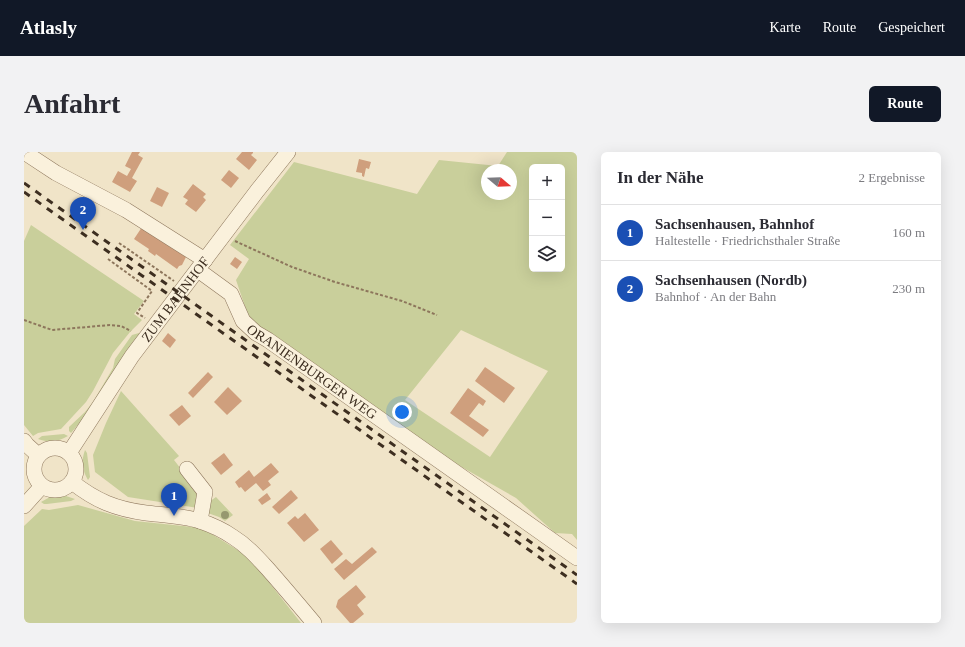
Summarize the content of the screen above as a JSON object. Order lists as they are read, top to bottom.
{
  "streets": {
    "street": ["ZUM BAHNHOF", "ORANIENBURGER WEG"]
  },
  "crossings": [
    ["ZUM BAHNHOF", "ORANIENBURGER WEG"]
  ],
  "north": "right",
  "page": {
    "header": "Atlasly",
    "nav": ["Karte", "Route", "Gespeichert"],
    "buttons": "Route",
    "title": "Anfahrt",
    "heading": ["In der Nähe", "2 Ergebnisse"],
    "map_buttons": ["+", "−"],
    "pins": ["2", "1"],
    "list": [
      {
        "mark": "1",
        "name": "Sachsenhausen, Bahnhof",
        "note": "Haltestelle · Friedrichsthaler Straße",
        "value": "160 m"
      },
      {
        "mark": "2",
        "name": "Sachsenhausen (Nordb)",
        "note": "Bahnhof · An der Bahn",
        "value": "230 m"
      }
    ]
  }
}
